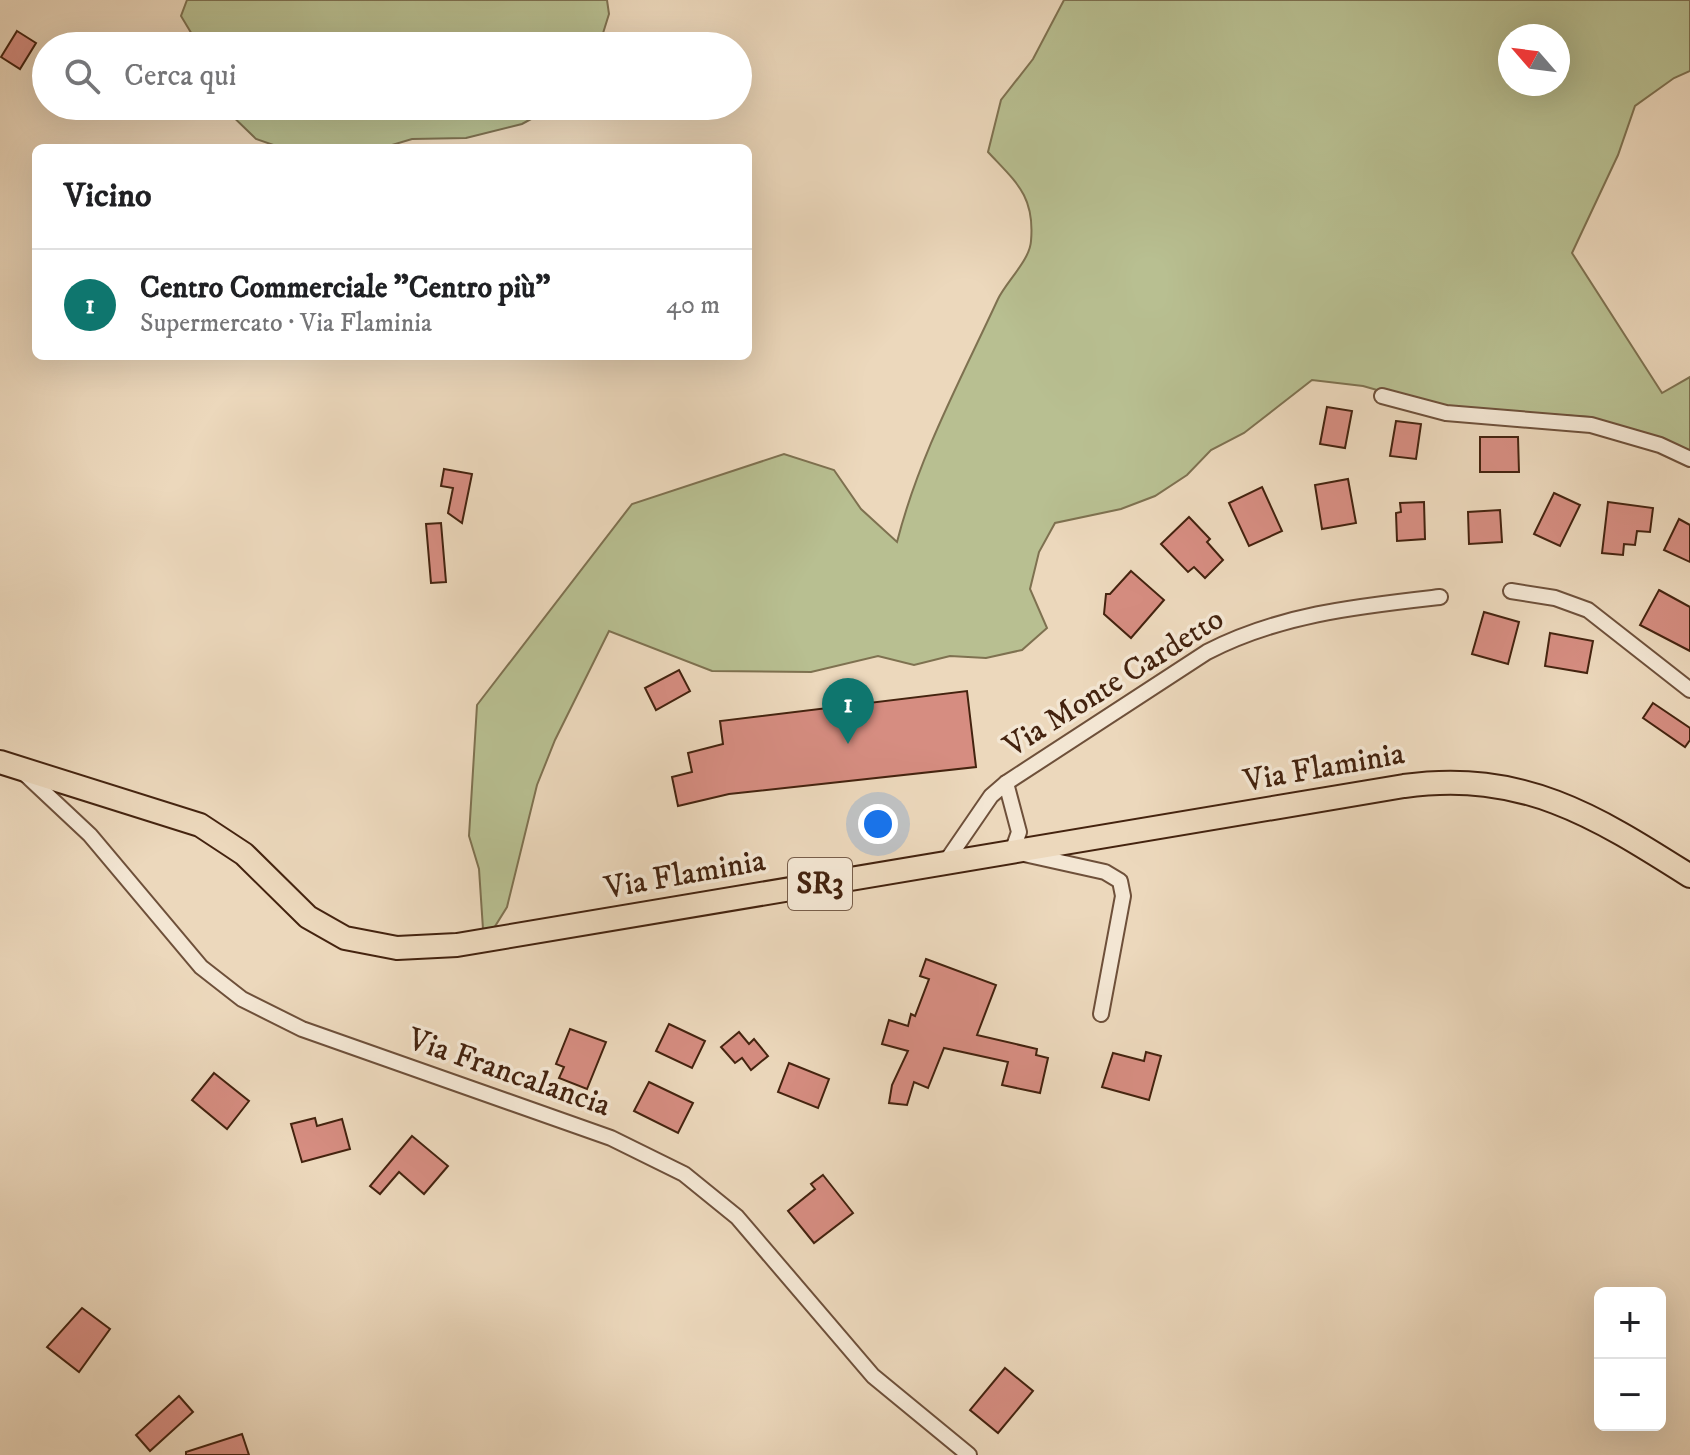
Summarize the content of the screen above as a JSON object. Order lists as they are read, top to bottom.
{
  "streets": {
    "main road": ["Via Flaminia", "SR3"],
    "street": ["Via Monte Cardetto", "Via Francalancia"]
  },
  "crossings": [
    ["Via Monte Cardetto", "Via Flaminia"],
    ["Via Flaminia", "Via Francalancia"]
  ],
  "north": "top left",
  "page": {
    "search": "Cerca qui",
    "heading": "Vicino",
    "list": [
      {
        "mark": "1",
        "name": "Centro Commerciale \"Centro più\"",
        "note": "Supermercato · Via Flaminia",
        "value": "40 m"
      }
    ],
    "pins": "1",
    "map_buttons": ["+", "−"]
  }
}
